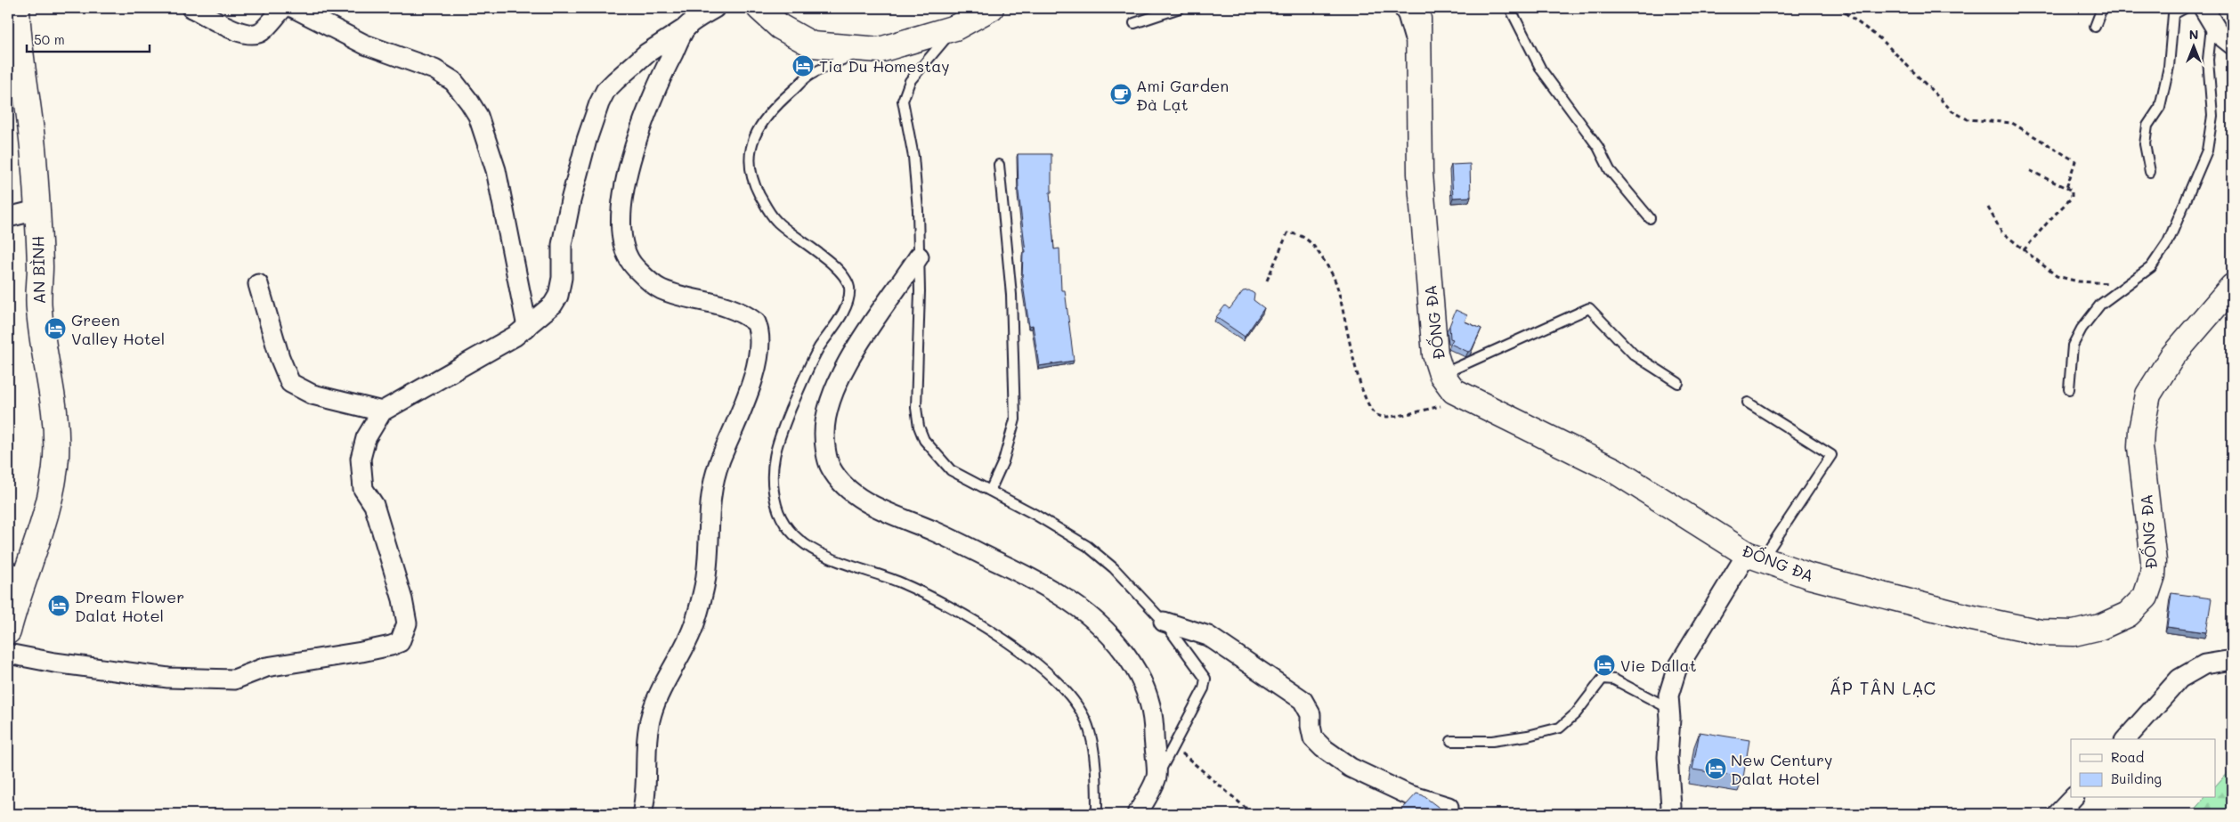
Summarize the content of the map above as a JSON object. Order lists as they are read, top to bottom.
{
  "streets": {
    "street": ["AN BÌNH", "ĐỐNG ĐA"]
  },
  "districts": ["ẤP TÂN LẠC"],
  "places": {
    "hotel": [
      "Tia Du Homestay",
      "Green Valley Hotel",
      "Dream Flower Dalat Hotel",
      "Vie Dallat",
      "New Century Dalat Hotel"
    ],
    "cafe": ["Ami Garden Đà Lạt"]
  },
  "legend": ["Road", "Building"],
  "scale_bar": "50 m",
  "north": "top"
}
